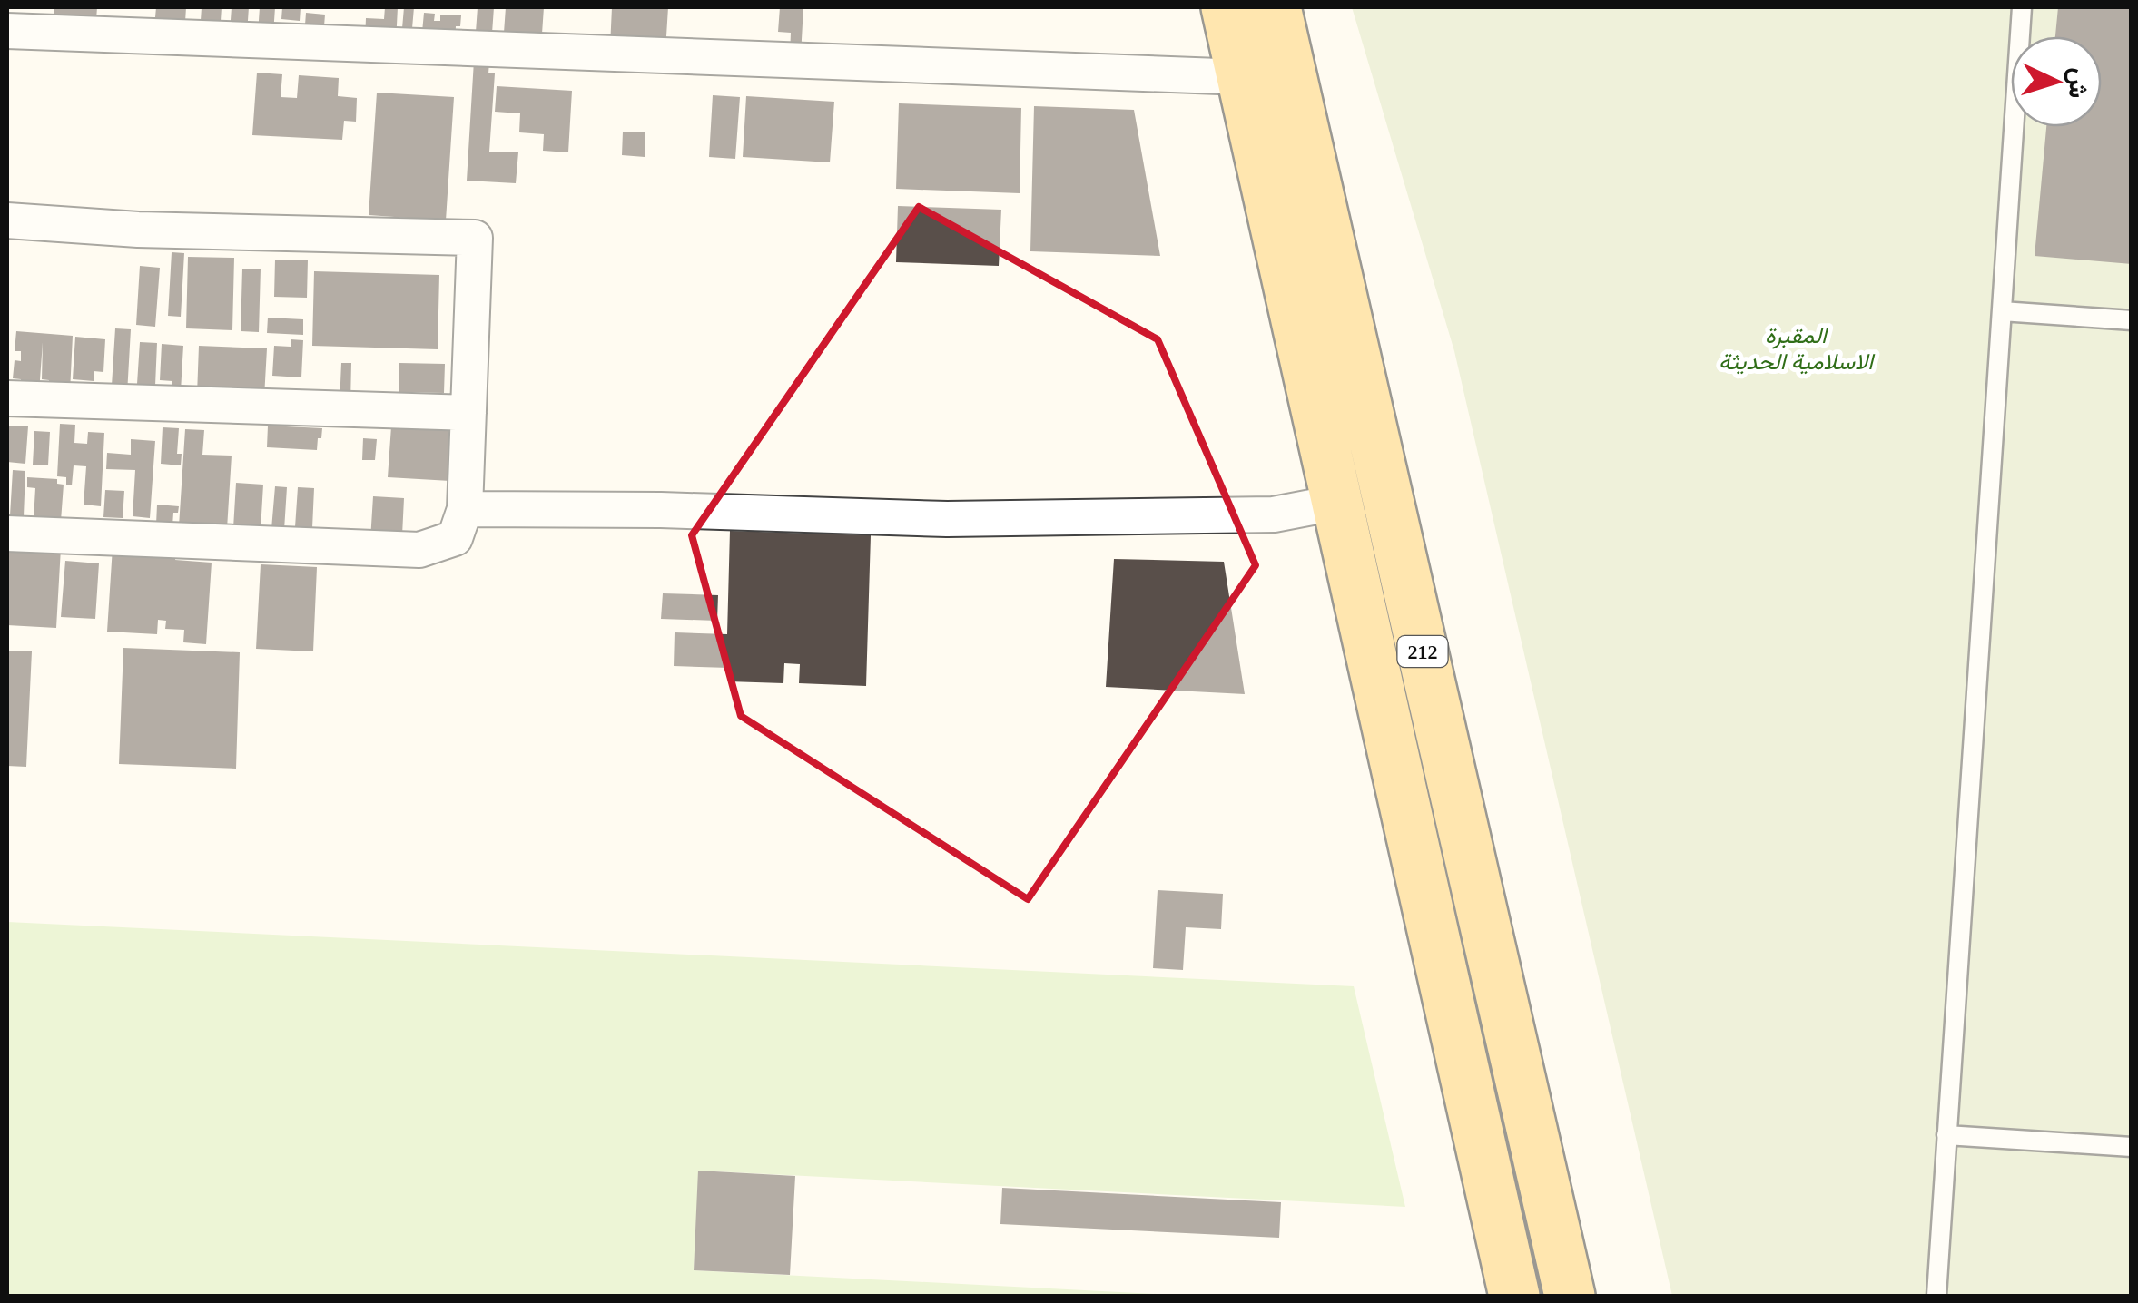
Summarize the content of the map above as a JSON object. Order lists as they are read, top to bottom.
{
  "streets": {
    "main road": ["212"]
  },
  "parks": ["المقبرة الاسلامية الحديثة"],
  "north": "right"
}
